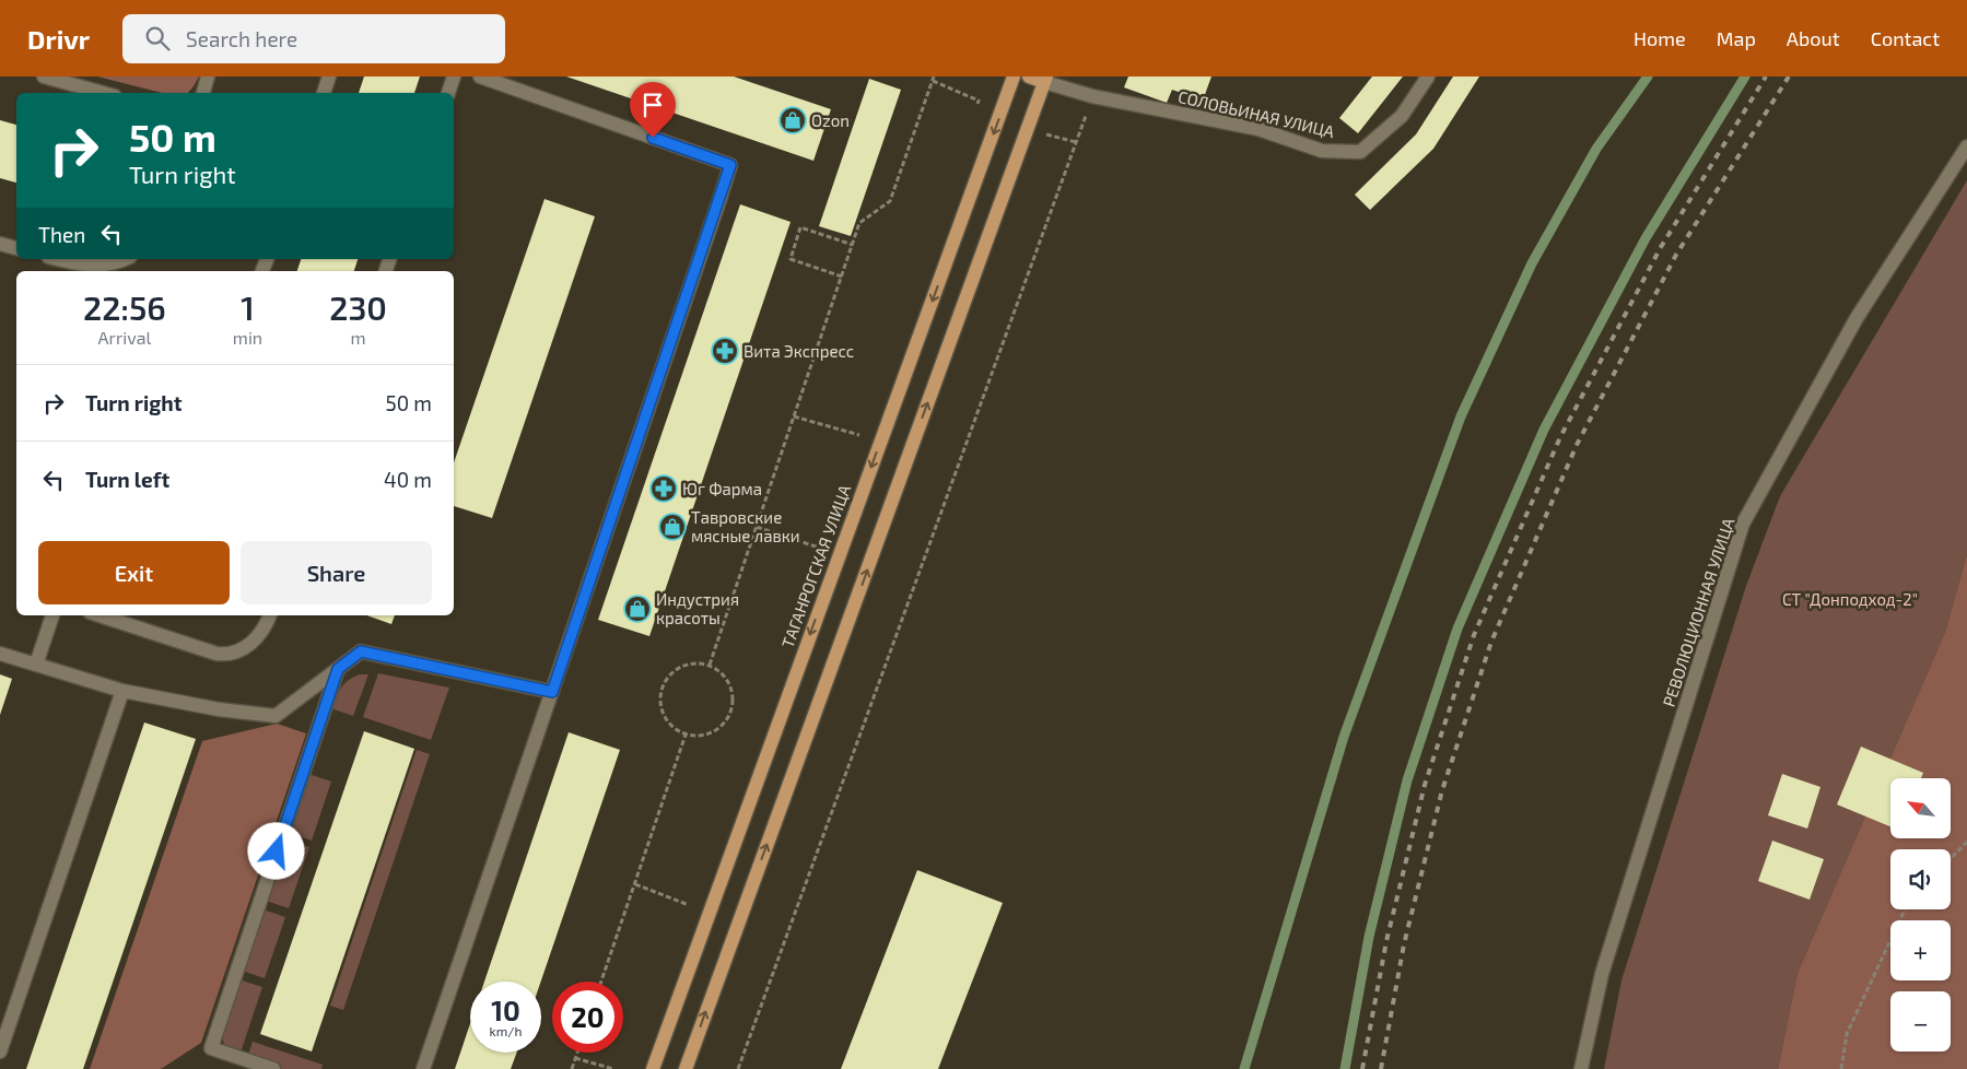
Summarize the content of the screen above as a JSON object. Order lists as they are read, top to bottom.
{
  "streets": {
    "main road": ["ТАГАНРОГСКАЯ УЛИЦА"],
    "lane": ["СОЛОВЬИНАЯ УЛИЦА", "РЕВОЛЮЦИОННАЯ УЛИЦА"]
  },
  "parks": ["СТ \"Донподход-2\""],
  "places": {
    "shop": ["Ozon", "Тавровские мясные лавки", "Индустрия красоты"],
    "pharmacy": ["Вита Экспресс", "Юг Фарма"]
  },
  "north": "top left",
  "page": {
    "header": "Drivr",
    "search": "Search here",
    "nav": [
      "Home",
      "Map",
      "About",
      "Contact"
    ],
    "turn": ["50 m", "Turn right"],
    "then": "Then",
    "eta": [
      "22:56",
      "Arrival",
      "1",
      "min",
      "230",
      "m"
    ],
    "list": [
      {
        "name": "Turn right",
        "value": "50 m"
      },
      {
        "name": "Turn left",
        "value": "40 m"
      }
    ],
    "buttons": ["Exit", "Share"],
    "map_buttons": ["+", "−"],
    "speed": "10 km/h",
    "limit": "20"
  }
}
